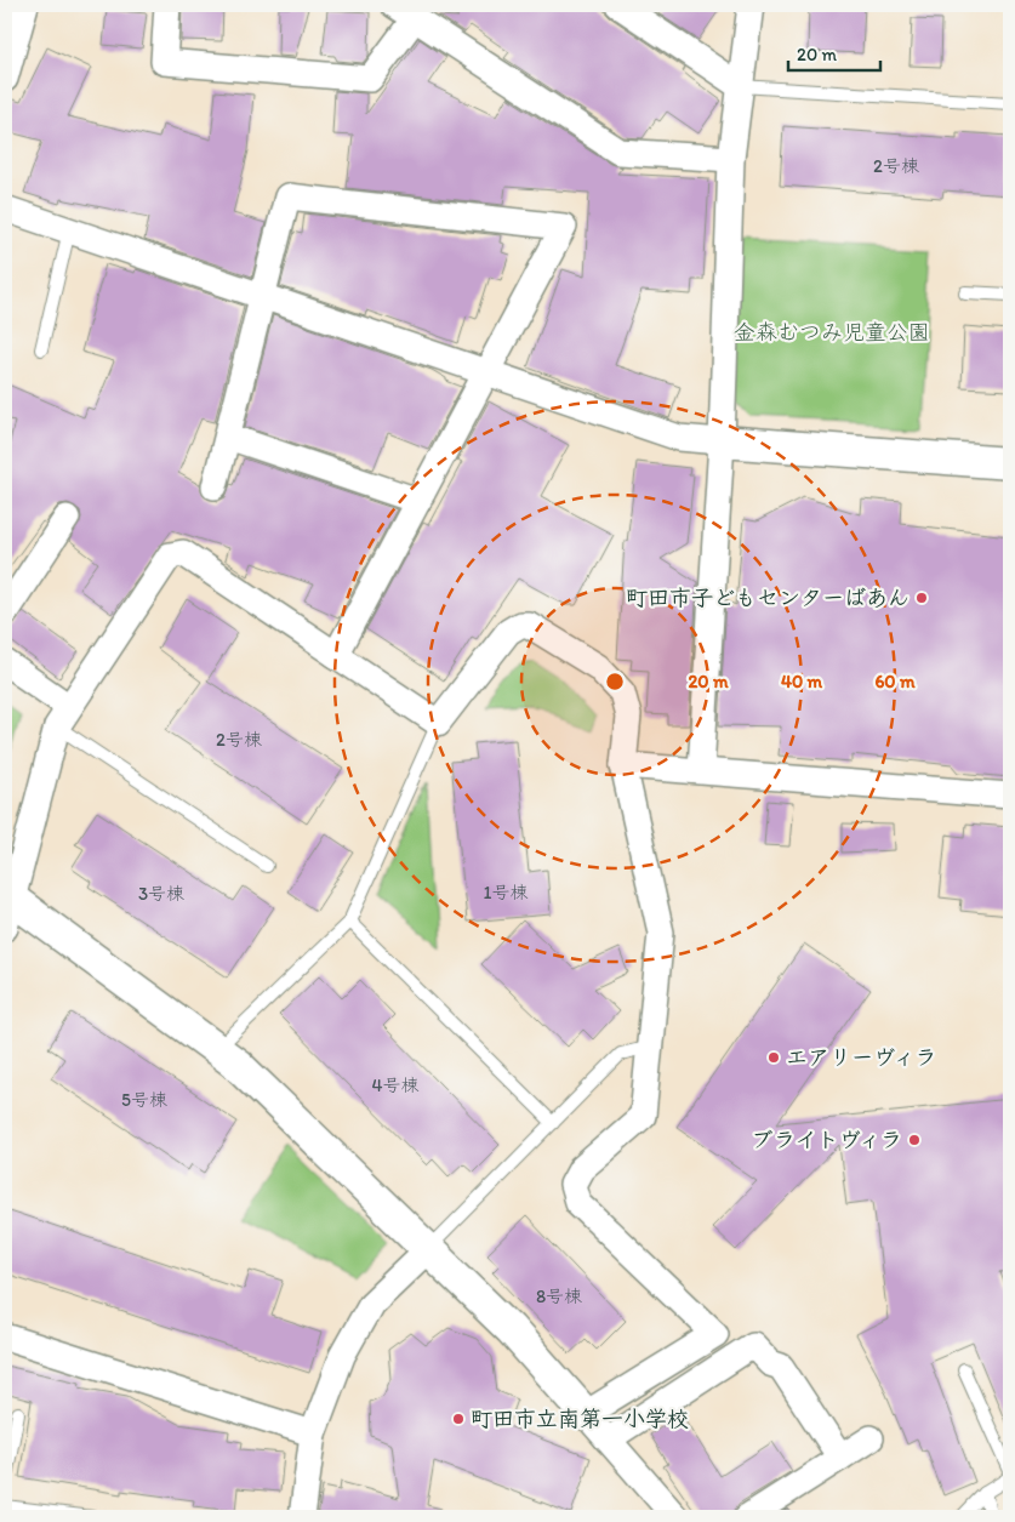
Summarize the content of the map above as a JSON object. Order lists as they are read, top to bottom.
{
  "parks": ["金森むつみ児童公園"],
  "places": [
    "町田市子どもセンターばあん",
    "エアリーヴィラ",
    "ブライトヴィラ",
    "町田市立南第一小学校"
  ],
  "house_numbers": [
    "2号棟",
    "2号棟",
    "1号棟",
    "3号棟",
    "4号棟",
    "5号棟",
    "8号棟"
  ],
  "scale_bar": "20 m",
  "rings": ["20 m", "40 m", "60 m"]
}
